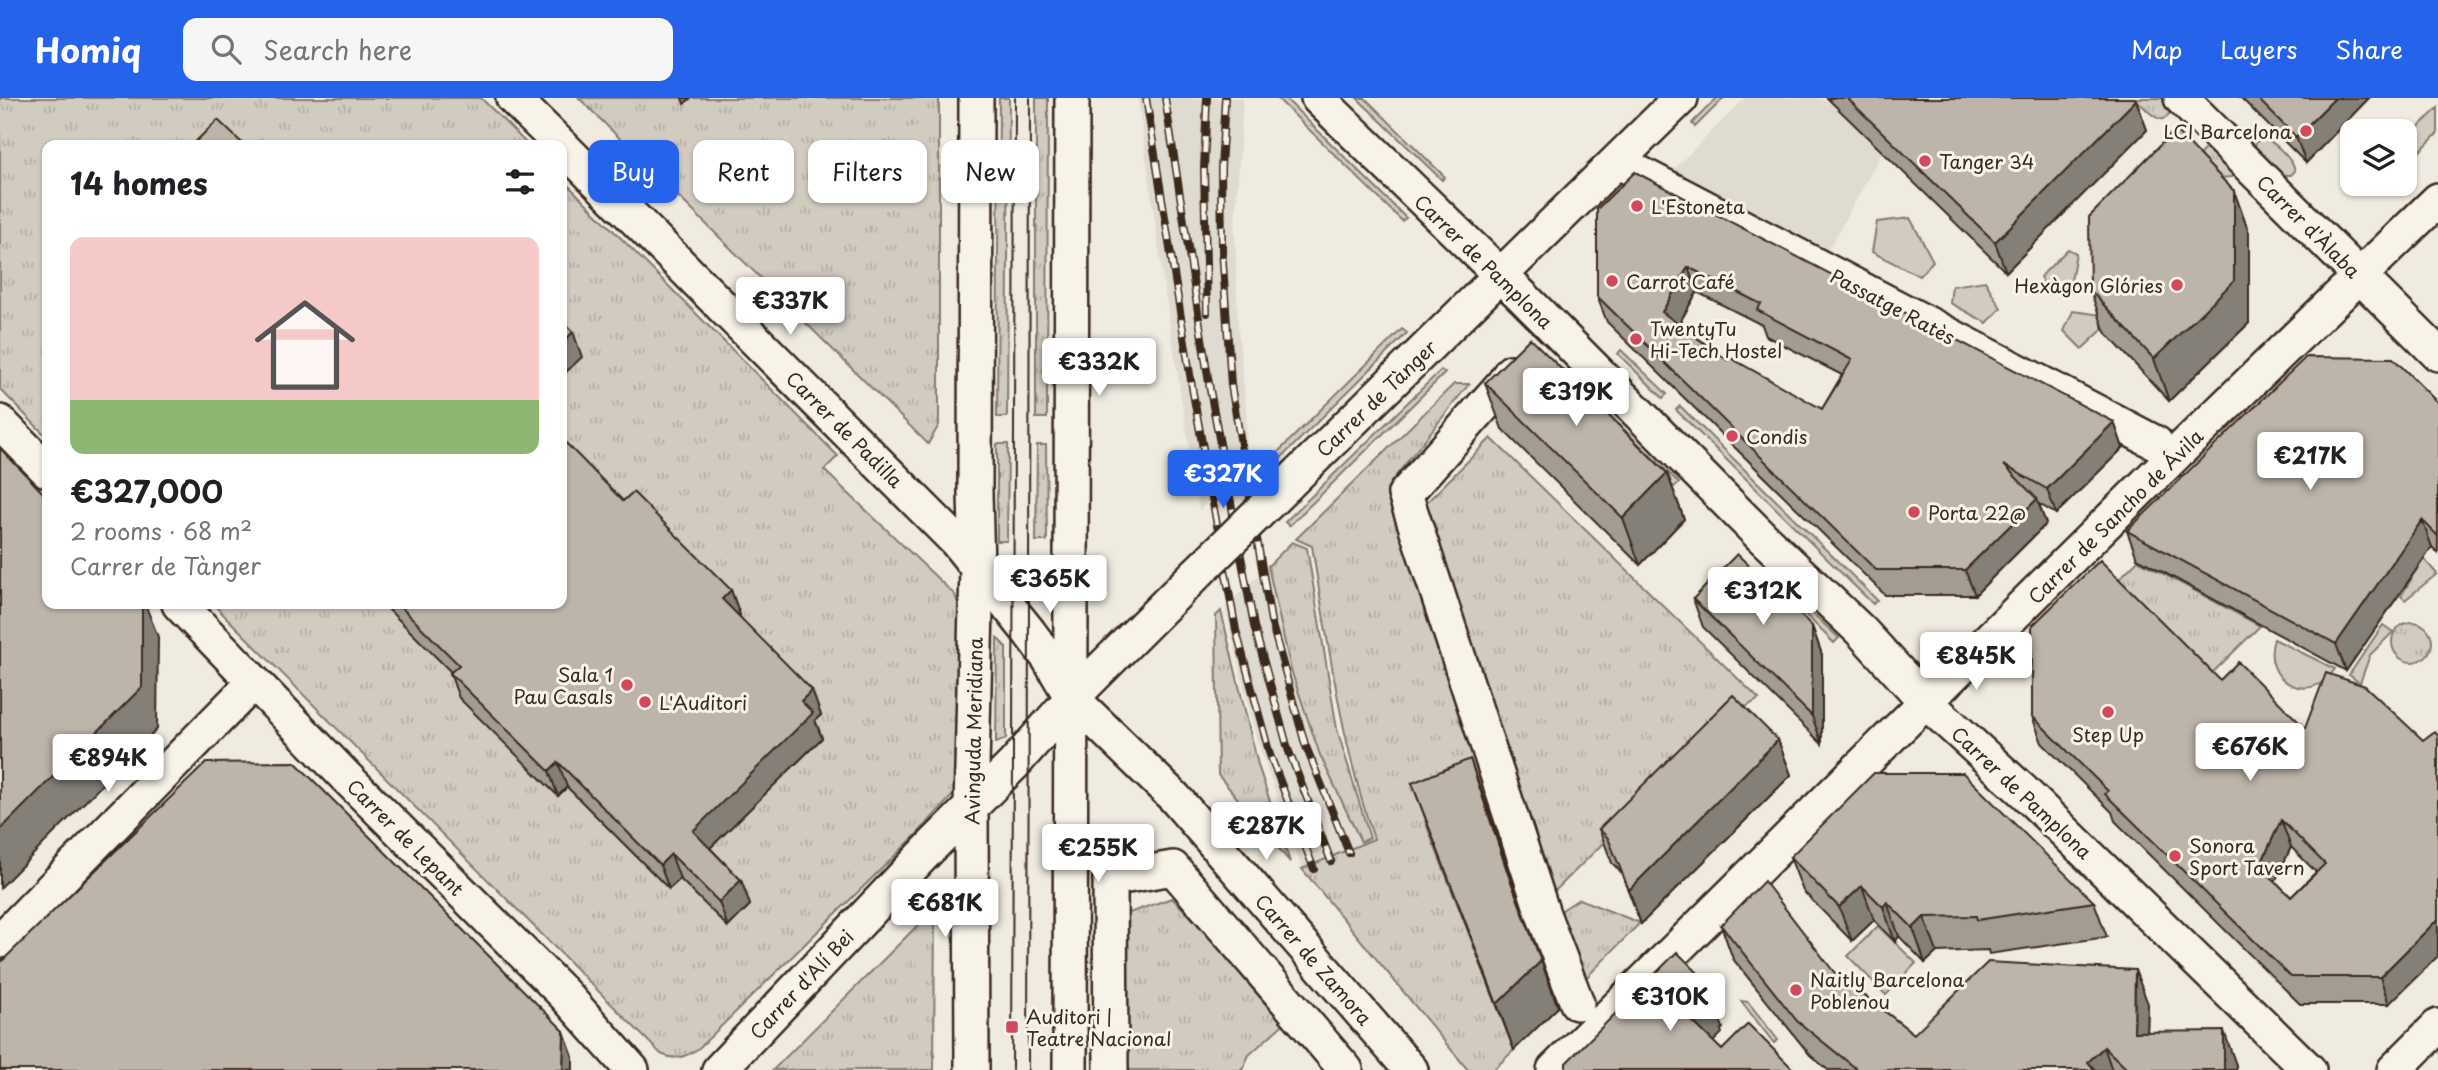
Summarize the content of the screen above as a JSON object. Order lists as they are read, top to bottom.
{
  "streets": {
    "street": [
      "Carrer d'Àlaba",
      "Carrer de Pamplona",
      "Passatge Ratès",
      "Carrer de Tànger",
      "Carrer de Padilla",
      "Carrer de Sancho de Ávila",
      "Avinguda Meridiana",
      "Carrer de Lepant",
      "Carrer de Zamora",
      "Carrer d'Alí Bei"
    ]
  },
  "crossings": [
    ["Carrer d'Àlaba", "Carrer de Sancho de Ávila"],
    ["Carrer de Pamplona", "Carrer de Tànger"],
    ["Carrer de Pamplona", "Carrer de Sancho de Ávila"],
    ["Carrer de Tànger", "Carrer de Padilla"],
    ["Carrer de Tànger", "Carrer de Zamora"],
    ["Carrer de Tànger", "Carrer d'Alí Bei"],
    ["Carrer de Padilla", "Avinguda Meridiana"],
    ["Carrer de Padilla", "Carrer de Zamora"],
    ["Carrer de Padilla", "Carrer d'Alí Bei"],
    ["Avinguda Meridiana", "Carrer d'Alí Bei"],
    ["Carrer de Zamora", "Carrer d'Alí Bei"]
  ],
  "places": {
    "other": [
      "LCI Barcelona",
      "Tanger 34",
      "L'Estoneta",
      "Carrot Café",
      "Hexàgon Glóries",
      "TwentyTu Hi-Tech Hostel",
      "Condis",
      "Porta 22@",
      "Sala 1 Pau Casals",
      "L'Auditori",
      "Step Up",
      "Sonora Sport Tavern",
      "Naitly Barcelona Poblenou"
    ],
    "transit": ["Auditori | Teatre Nacional"]
  },
  "page": {
    "header": "Homiq",
    "search": "Search here",
    "nav": ["Map", "Layers", "Share"],
    "chip": [
      "Buy",
      "Rent",
      "Filters",
      "New"
    ],
    "heading": "14 homes",
    "list": [
      {
        "name": "€327,000",
        "note": "2 rooms · 68 m² · Carrer de Tànger"
      }
    ],
    "price": [
      "€337K",
      "€332K",
      "€319K",
      "€217K",
      "€327K",
      "€365K",
      "€312K",
      "€845K",
      "€676K",
      "€894K",
      "€287K",
      "€255K",
      "€681K",
      "€310K"
    ]
  }
}
